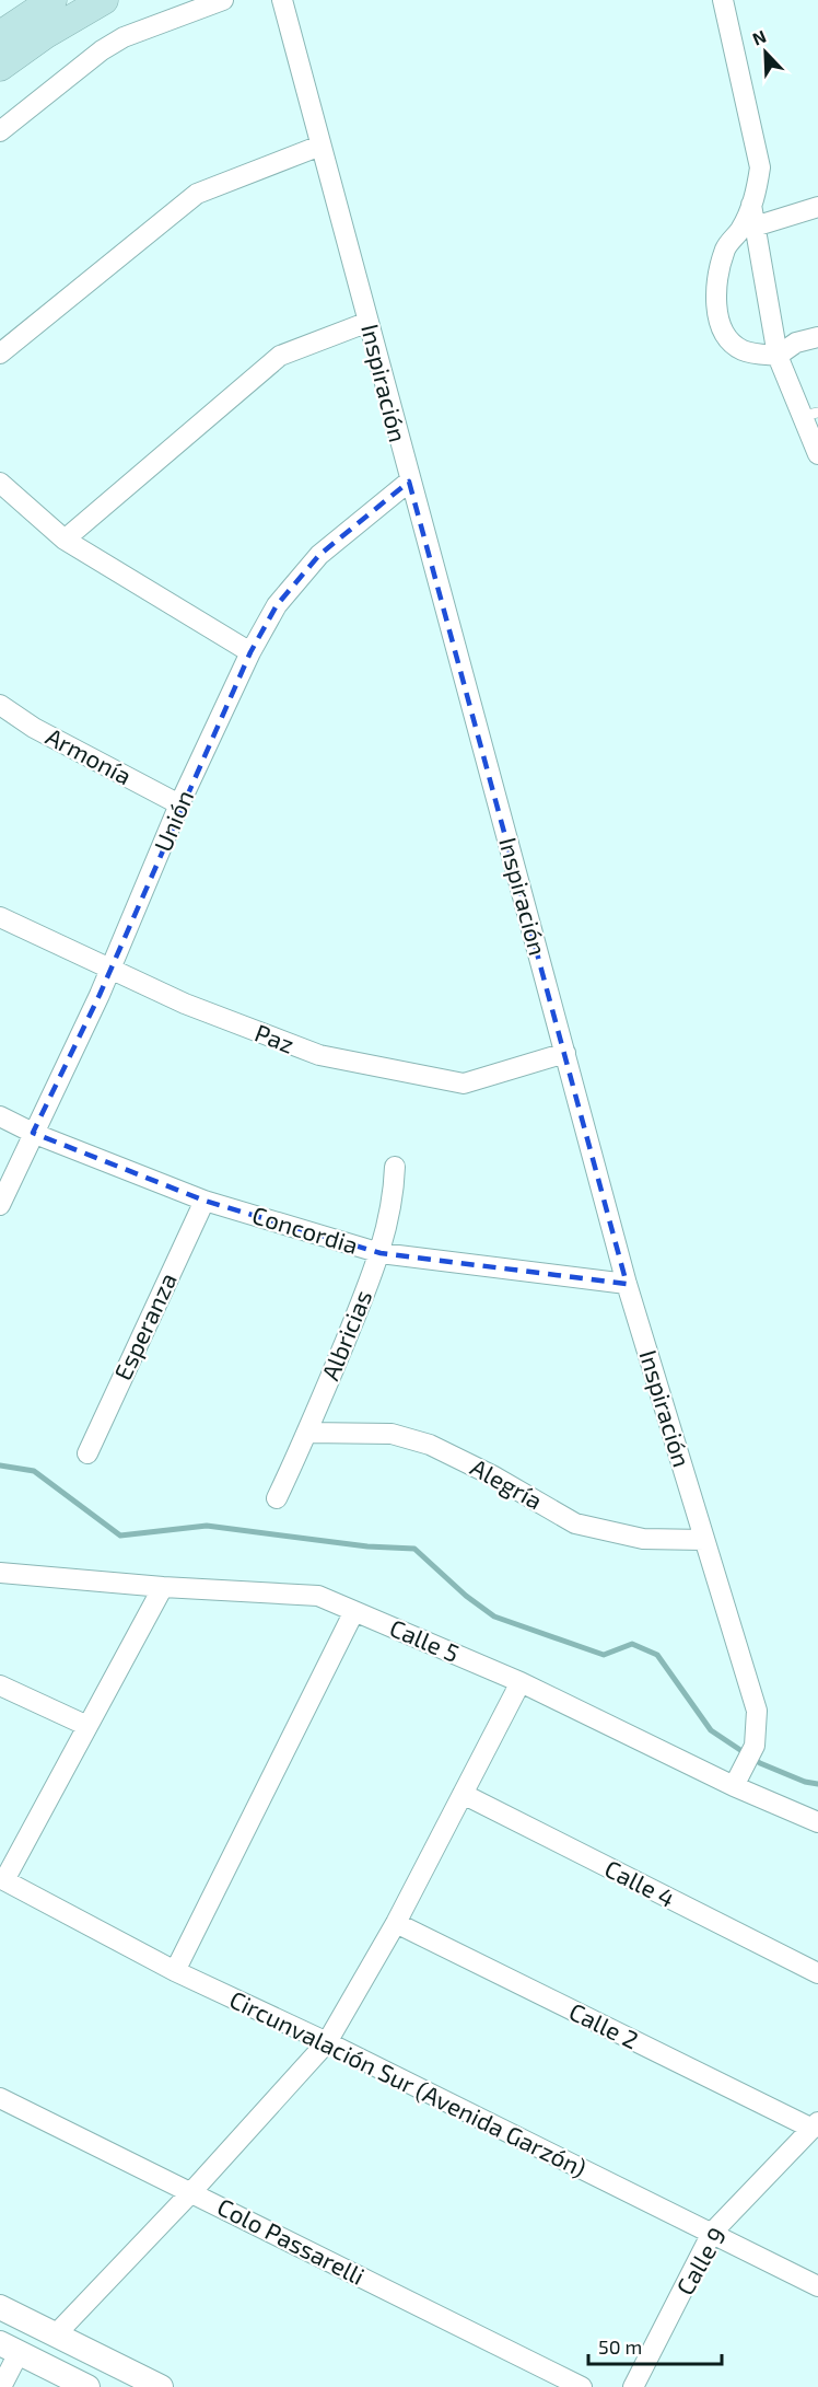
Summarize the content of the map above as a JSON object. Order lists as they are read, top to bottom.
{
  "streets": {
    "street": [
      "Inspiración",
      "Armonía",
      "Unión",
      "Paz",
      "Concordia",
      "Esperanza",
      "Albricias",
      "Alegría",
      "Calle 5",
      "Calle 4",
      "Calle 2",
      "Circunvalación Sur (Avenida Garzón)",
      "Colo Passarelli",
      "Calle 9"
    ]
  },
  "crossings": [
    ["Inspiración", "Unión"],
    ["Inspiración", "Paz"],
    ["Inspiración", "Concordia"],
    ["Inspiración", "Alegría"],
    ["Inspiración", "Calle 5"],
    ["Armonía", "Unión"],
    ["Unión", "Paz"],
    ["Unión", "Concordia"],
    ["Concordia", "Esperanza"],
    ["Concordia", "Albricias"],
    ["Albricias", "Alegría"],
    ["Calle 2", "Calle 9"],
    ["Circunvalación Sur (Avenida Garzón)", "Calle 9"]
  ],
  "scale_bar": "50 m",
  "north": "top left"
}
